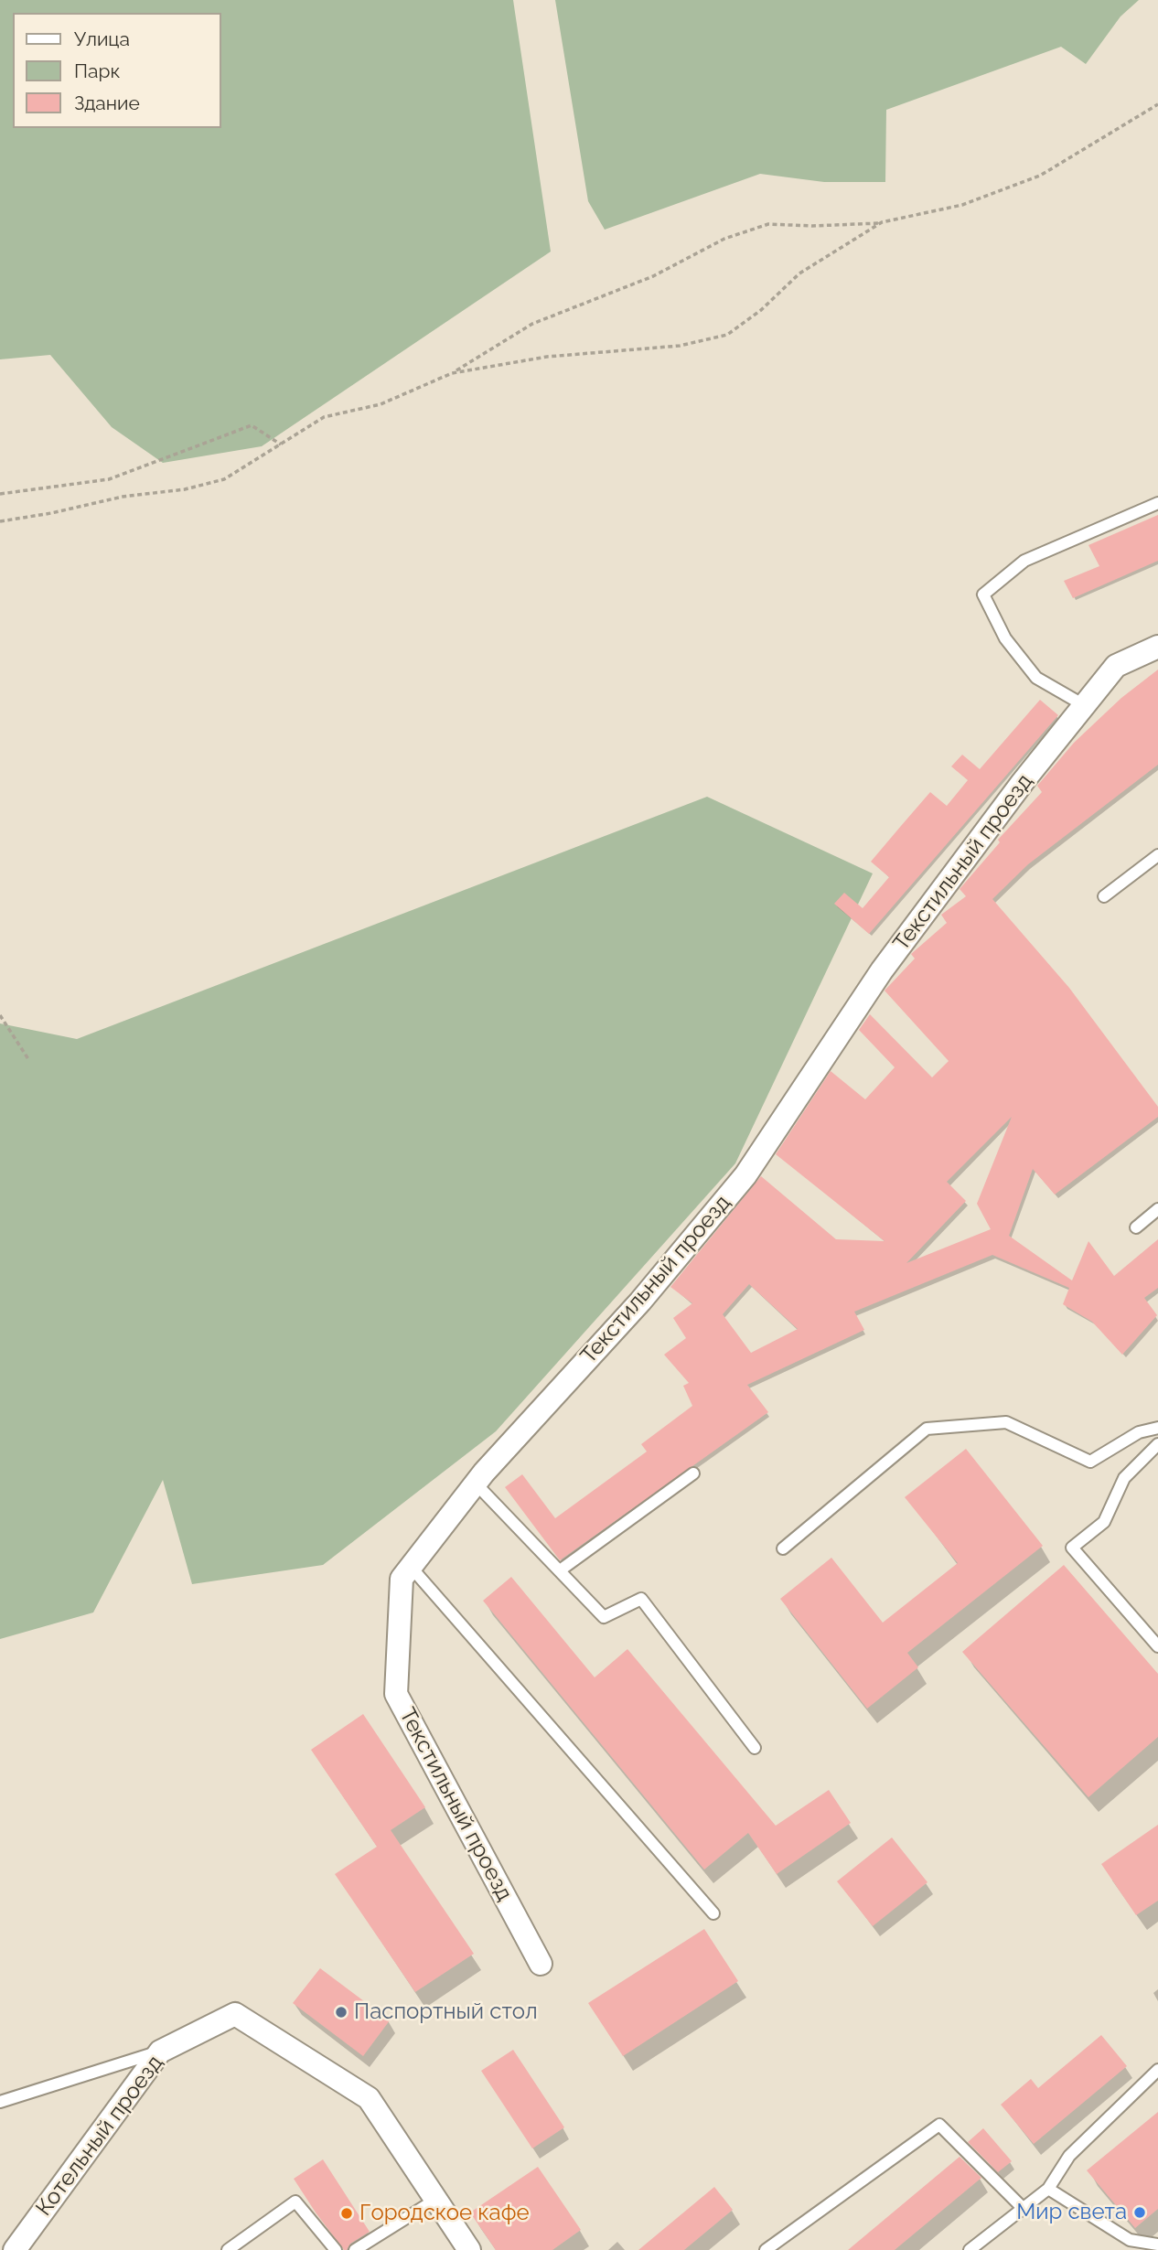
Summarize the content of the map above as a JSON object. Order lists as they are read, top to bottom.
{
  "streets": {
    "street": ["Текстильный проезд", "Котельный проезд"]
  },
  "places": ["Паспортный стол", "Мир света", "Городское кафе"],
  "legend": ["Улица", "Парк", "Здание"]
}
